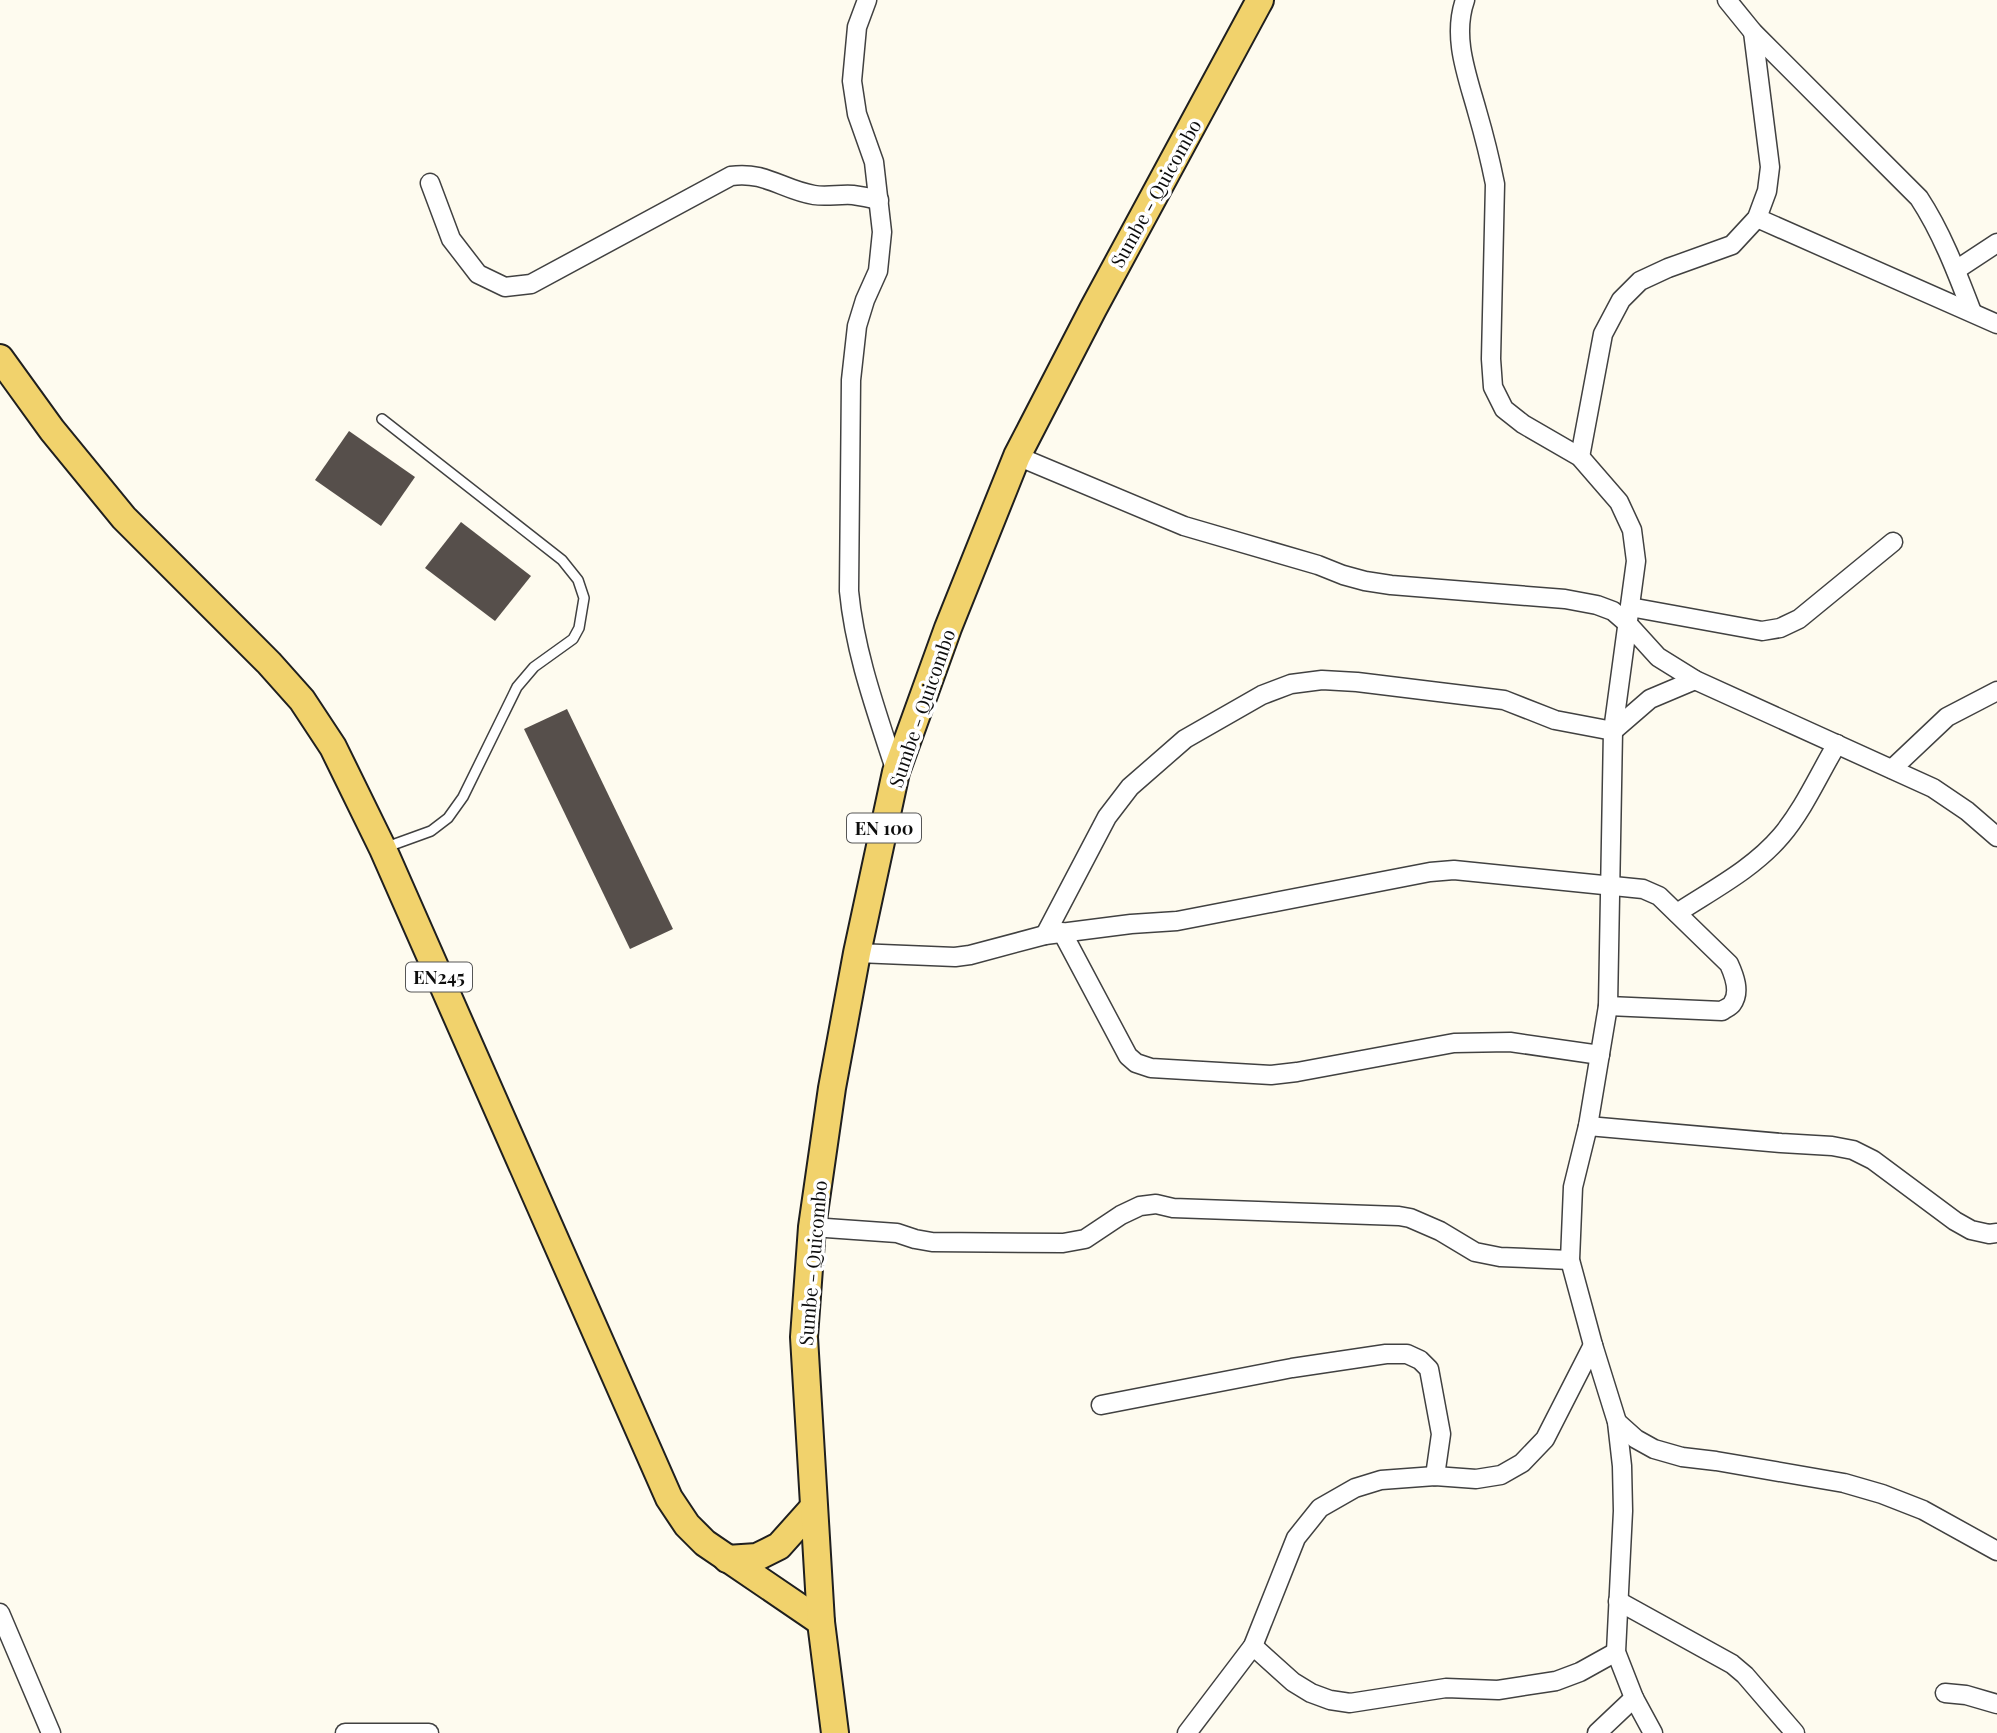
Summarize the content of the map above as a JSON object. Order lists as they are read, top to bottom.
{
  "streets": {
    "main road": ["Sumbe - Quicombo", "EN 100", "EN245"]
  },
  "crossings": [
    ["Sumbe - Quicombo", "EN245"]
  ]
}
